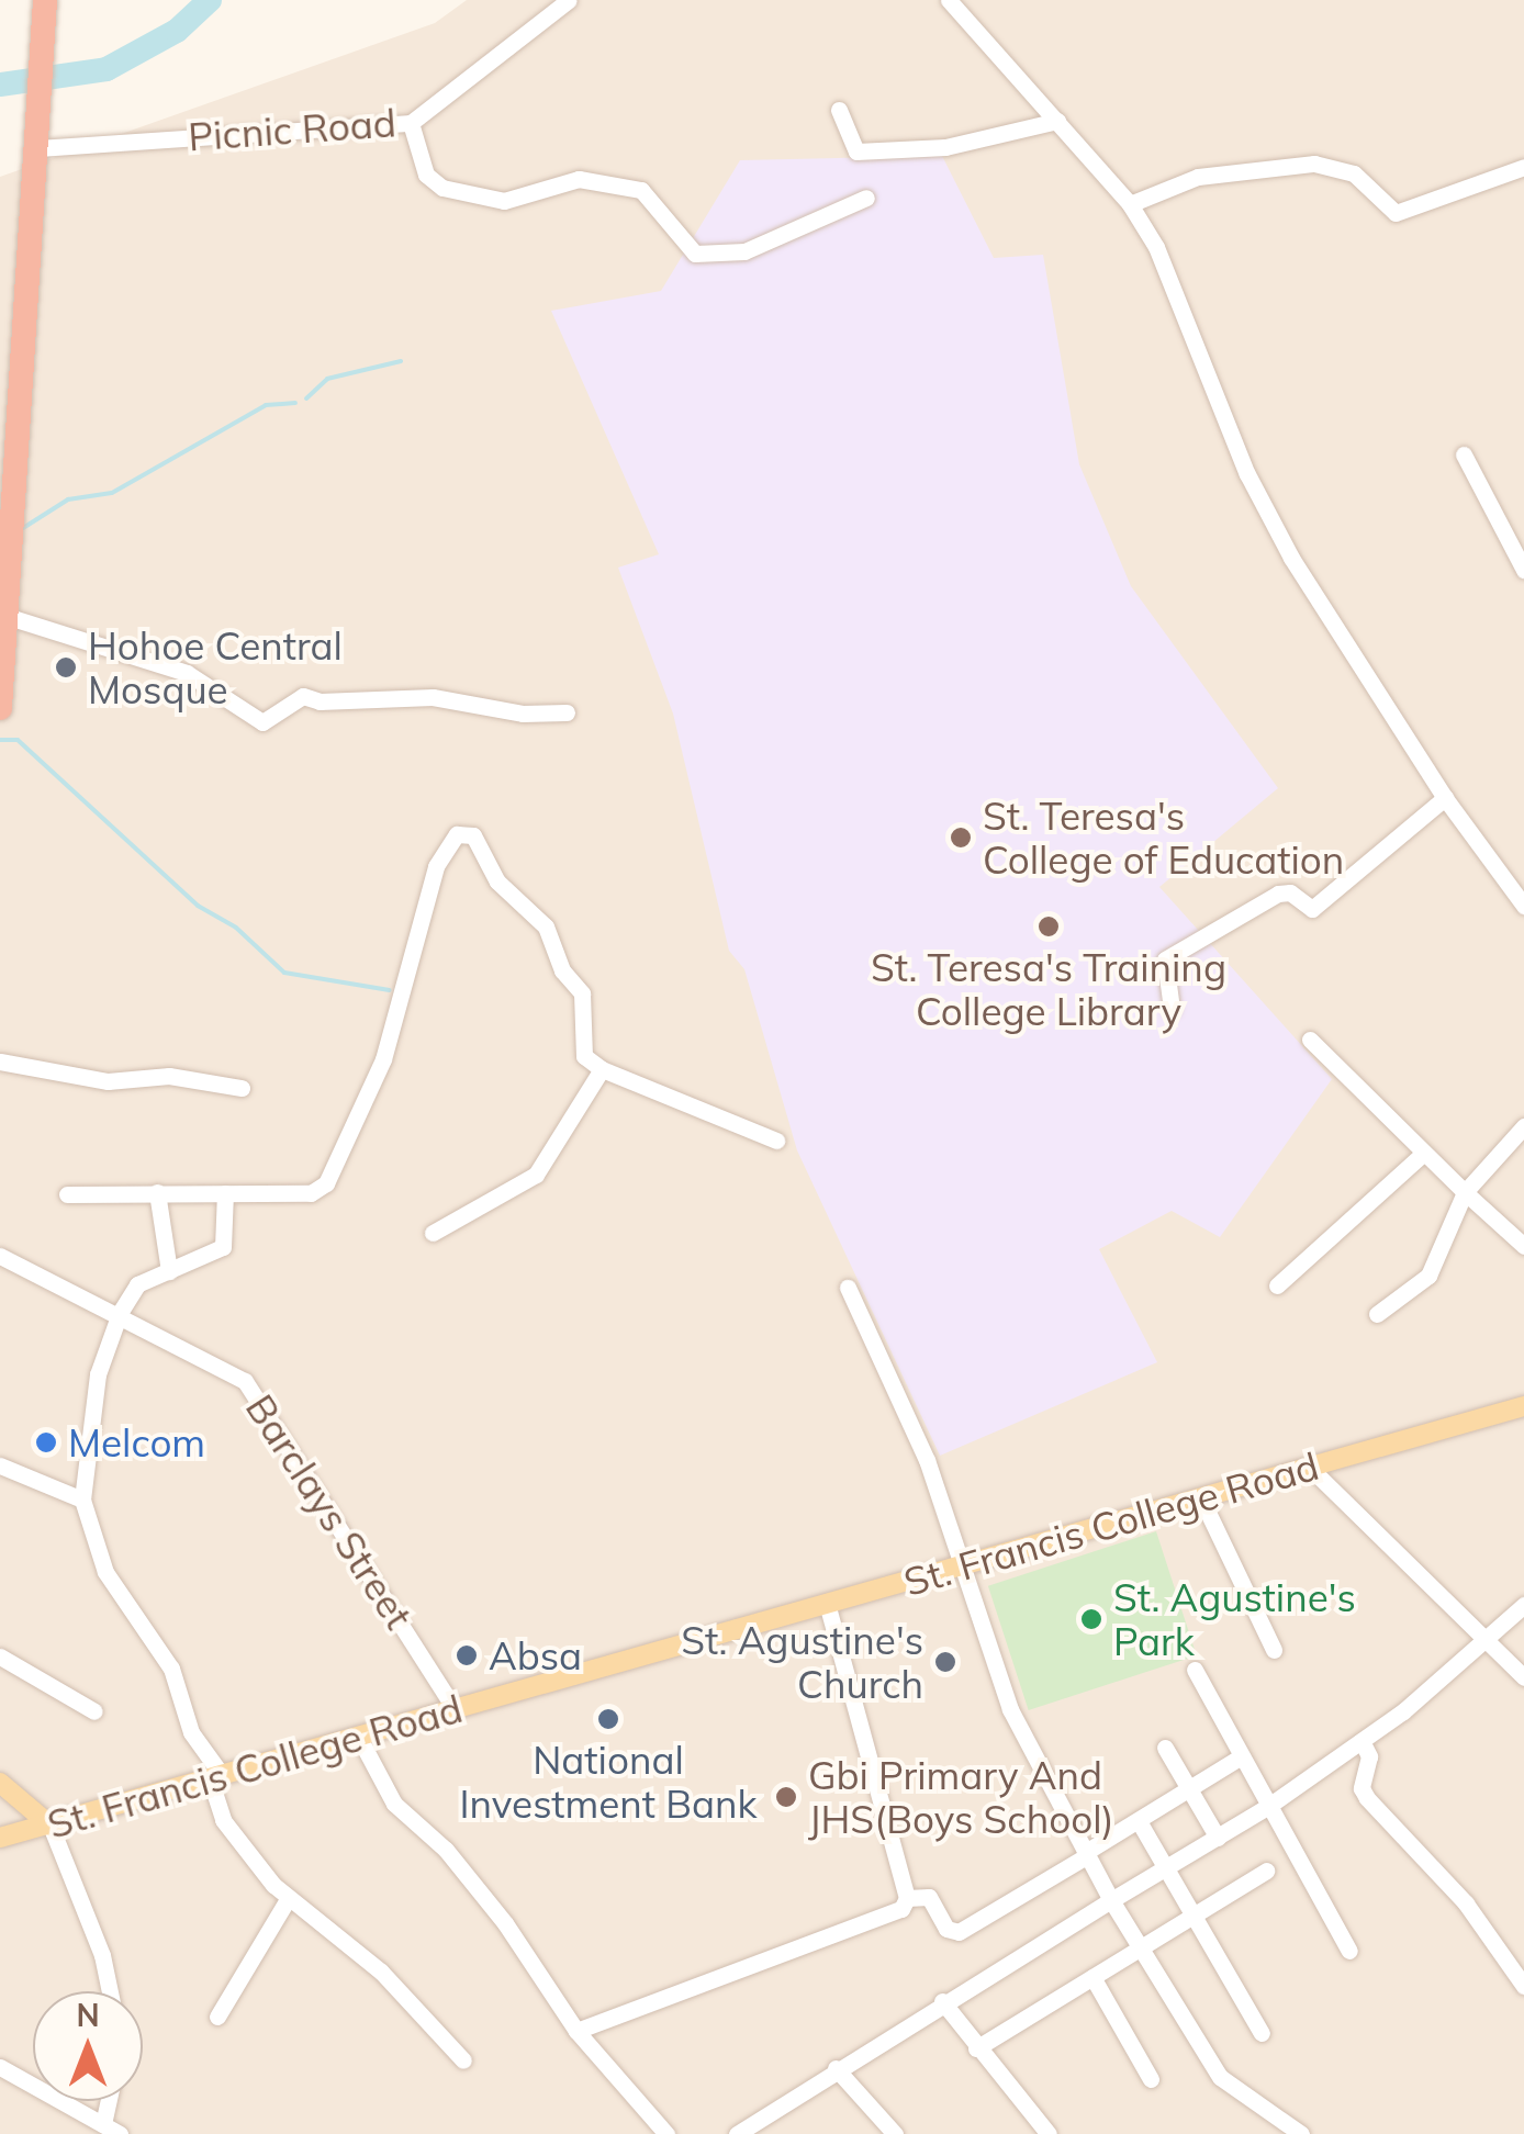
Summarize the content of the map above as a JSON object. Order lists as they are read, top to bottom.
{
  "streets": {
    "main road": ["St. Francis College Road"],
    "street": ["Picnic Road", "Barclays Street"]
  },
  "crossings": [
    ["Barclays Street", "St. Francis College Road"]
  ],
  "places": [
    "Hohoe Central Mosque",
    "St. Teresa's College of Education",
    "St. Teresa's Training College Library",
    "Melcom",
    "St. Agustine's Park",
    "Absa",
    "St. Agustine's Church",
    "National Investment Bank",
    "Gbi Primary And JHS(Boys School)"
  ],
  "north": "top"
}
